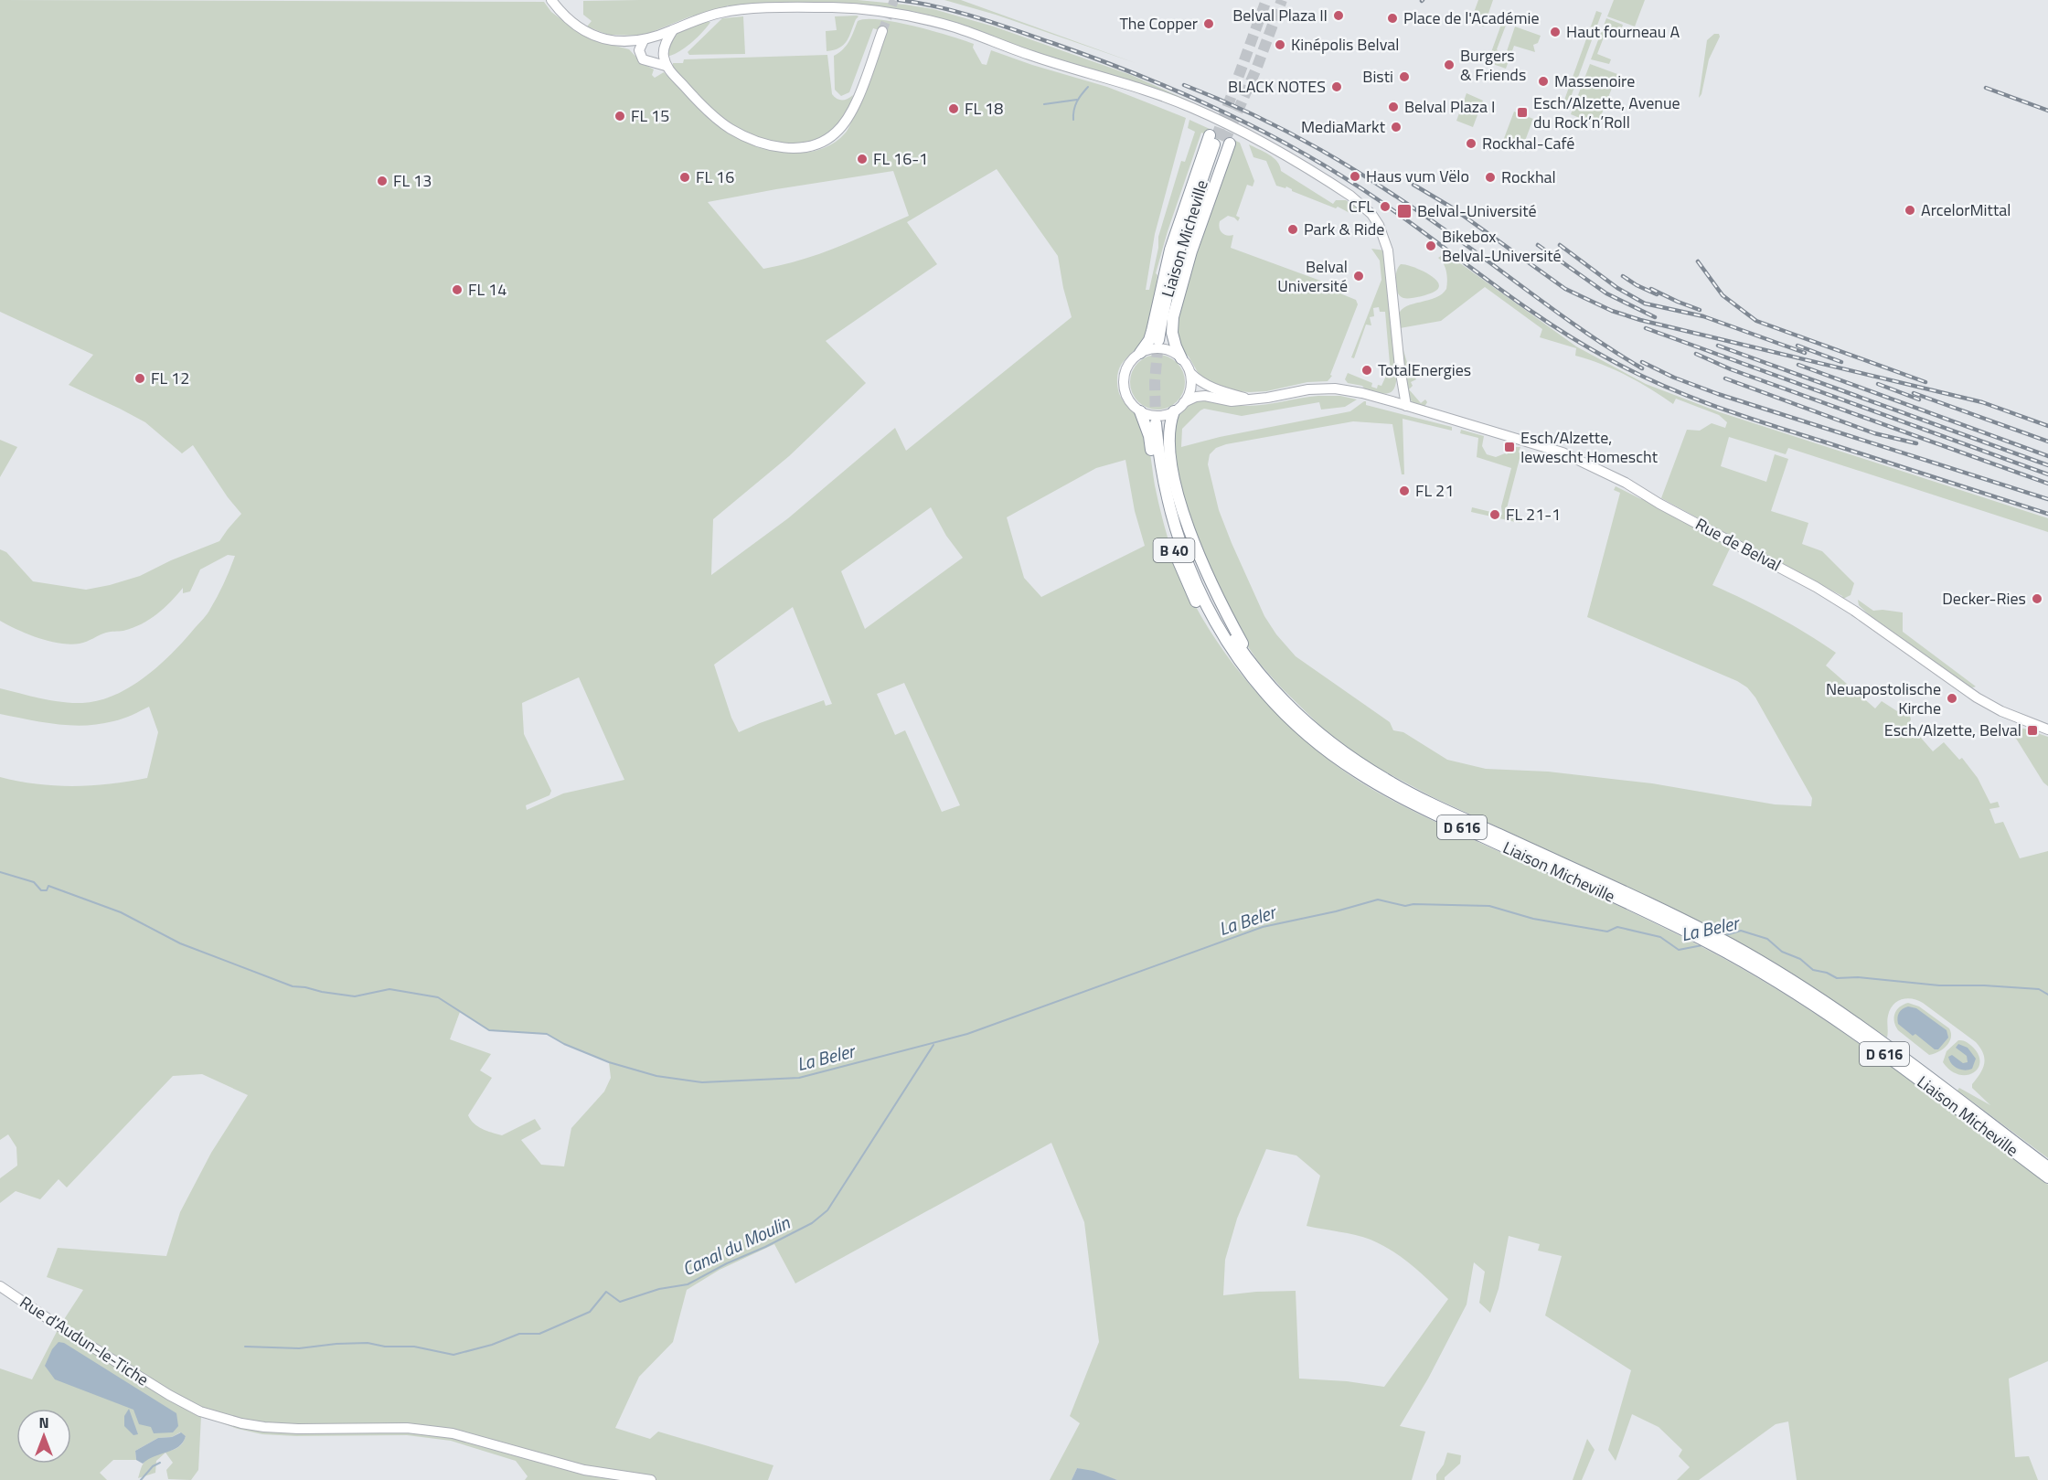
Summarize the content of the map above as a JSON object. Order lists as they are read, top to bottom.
{
  "streets": {
    "highway": ["Liaison Micheville", "B 40", "D 616"],
    "main road": ["Rue de Belval", "Rue d'Audun-le-Tiche"]
  },
  "crossings": [
    ["Liaison Micheville", "B 40"]
  ],
  "water": ["La Beler", "Canal du Moulin"],
  "places": {
    "other": [
      "Belval Plaza II",
      "Place de l'Académie",
      "The Copper",
      "Haut fourneau A",
      "Kinépolis Belval",
      "Burgers & Friends",
      "Bisti",
      "Massenoire",
      "BLACK NOTES",
      "Belval Plaza I",
      "FL 18",
      "FL 15",
      "MediaMarkt",
      "Rockhal-Café",
      "FL 16-1",
      "Haus vum Vëlo",
      "FL 16",
      "Rockhal",
      "FL 13",
      "CFL",
      "ArcelorMittal",
      "Park & Ride",
      "Bikebox Belval-Université",
      "Belval Université",
      "FL 14",
      "TotalEnergies",
      "FL 12",
      "FL 21",
      "FL 21-1",
      "Decker-Ries",
      "Neuapostolische Kirche"
    ],
    "transit": [
      "Esch/Alzette, Avenue du Rock’n’Roll",
      "Belval-Université",
      "Esch/Alzette, Iewescht Homescht",
      "Esch/Alzette, Belval"
    ]
  },
  "north": "top"
}
